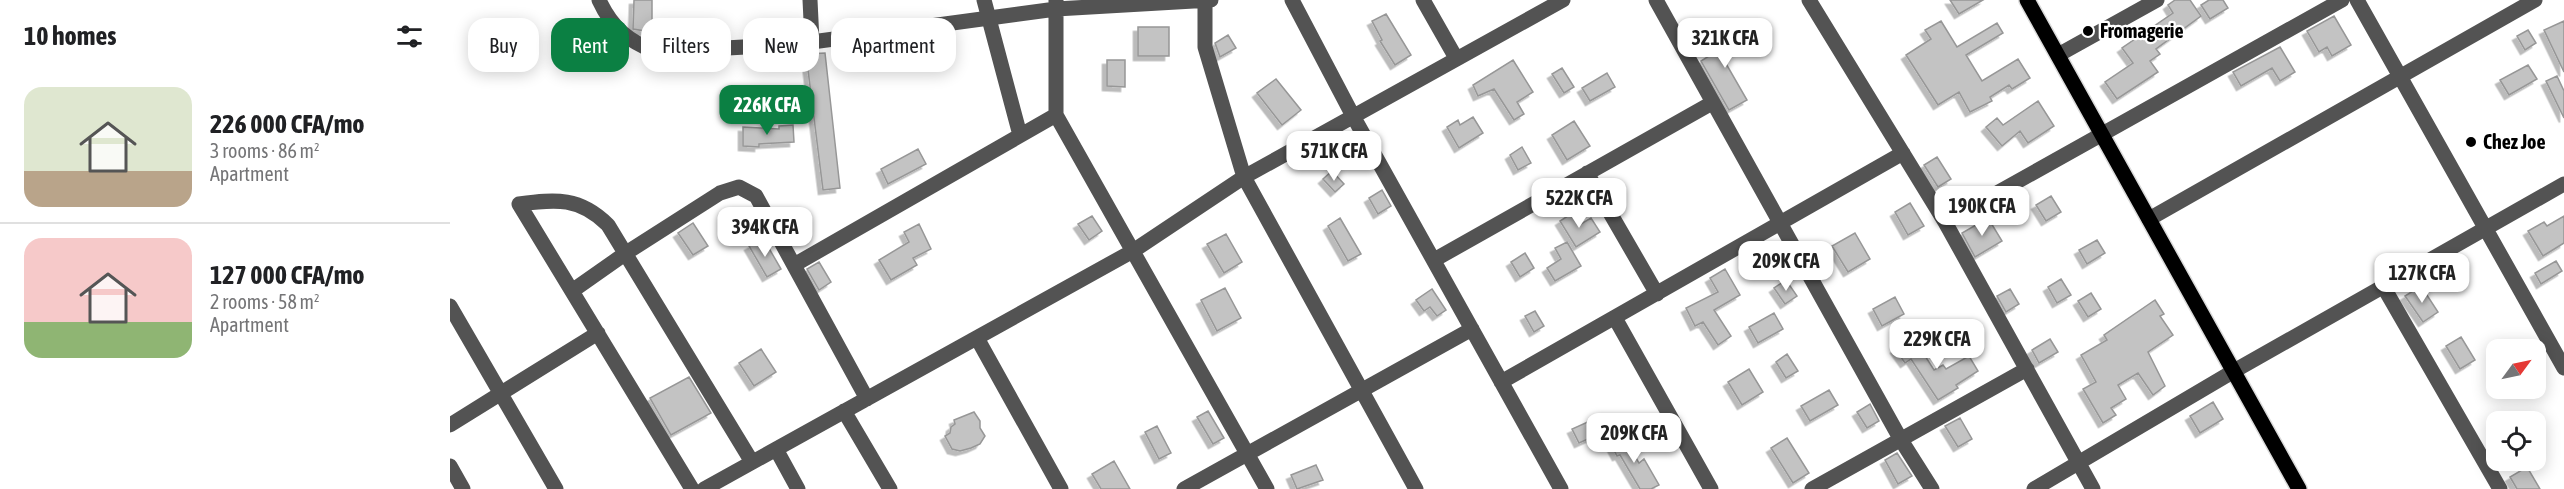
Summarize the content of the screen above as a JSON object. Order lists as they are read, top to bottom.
{
  "places": ["Fromagerie", "Chez Joe"],
  "north": "top right",
  "page": {
    "heading": "10 homes",
    "price": [
      "321K CFA",
      "226K CFA",
      "571K CFA",
      "522K CFA",
      "190K CFA",
      "394K CFA",
      "209K CFA",
      "127K CFA",
      "229K CFA",
      "209K CFA"
    ],
    "chip": [
      "Buy",
      "Rent",
      "Filters",
      "New",
      "Apartment"
    ],
    "list": [
      {
        "name": "226 000 CFA/mo",
        "note": "3 rooms · 86 m² · Apartment"
      },
      {
        "name": "127 000 CFA/mo",
        "note": "2 rooms · 58 m² · Apartment"
      }
    ]
  }
}
